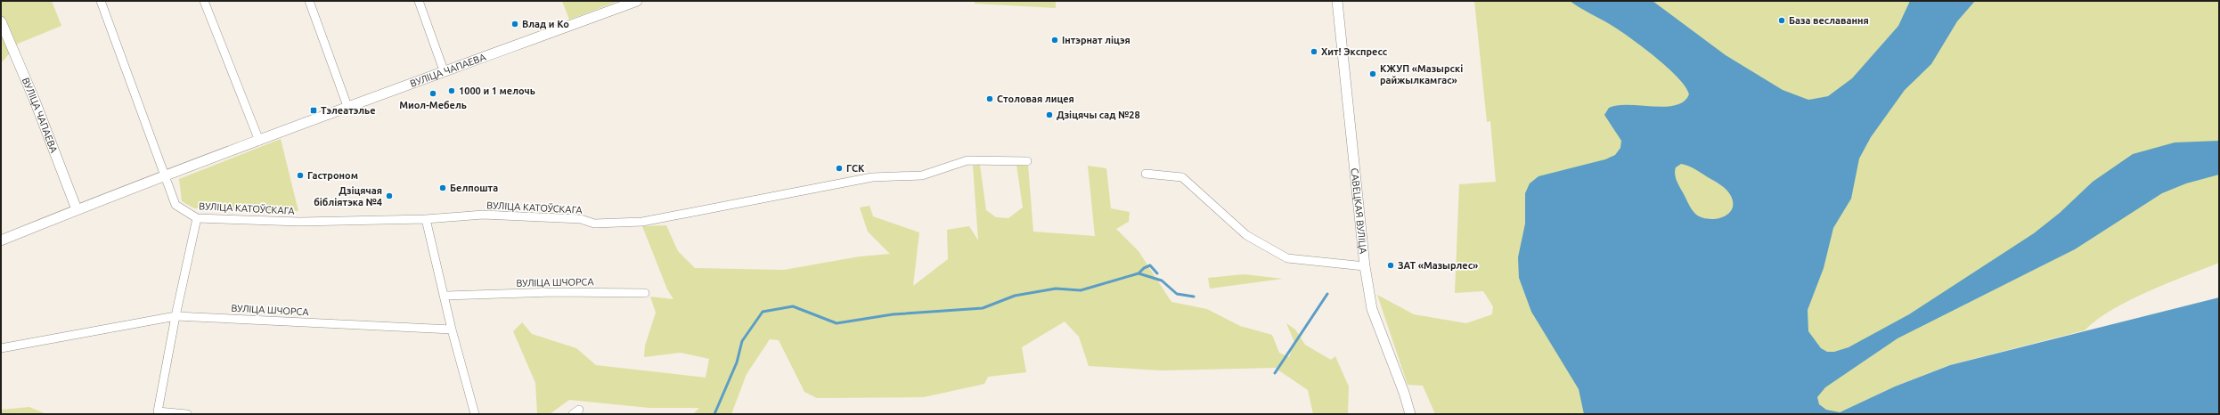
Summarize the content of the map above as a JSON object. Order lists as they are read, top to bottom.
{
  "streets": {
    "street": [
      "ВУЛІЦА ЧАПАЕВА",
      "ВУЛІЦА КАТОЎСКАГА",
      "САВЕЦКАЯ ВУЛІЦА",
      "ВУЛІЦА ШЧОРСА"
    ]
  },
  "crossings": [
    ["ВУЛІЦА ЧАПАЕВА", "ВУЛІЦА КАТОЎСКАГА"]
  ],
  "places": {
    "other": [
      "База веславання",
      "Влад и Ко",
      "Інтэрнат ліцэя",
      "Хит! Экспресс",
      "КЖУП «Мазырскі райжылкамгас»",
      "1000 и 1 мелочь",
      "Миол-Мебель",
      "Столовая лицея",
      "Дзіцячы сад №28",
      "ГСК",
      "Гастроном",
      "Белпошта",
      "Дзіцячая бібліятэка №4",
      "ЗАТ «Мазырлес»"
    ],
    "transit": ["Тэлеатэлье"]
  }
}
